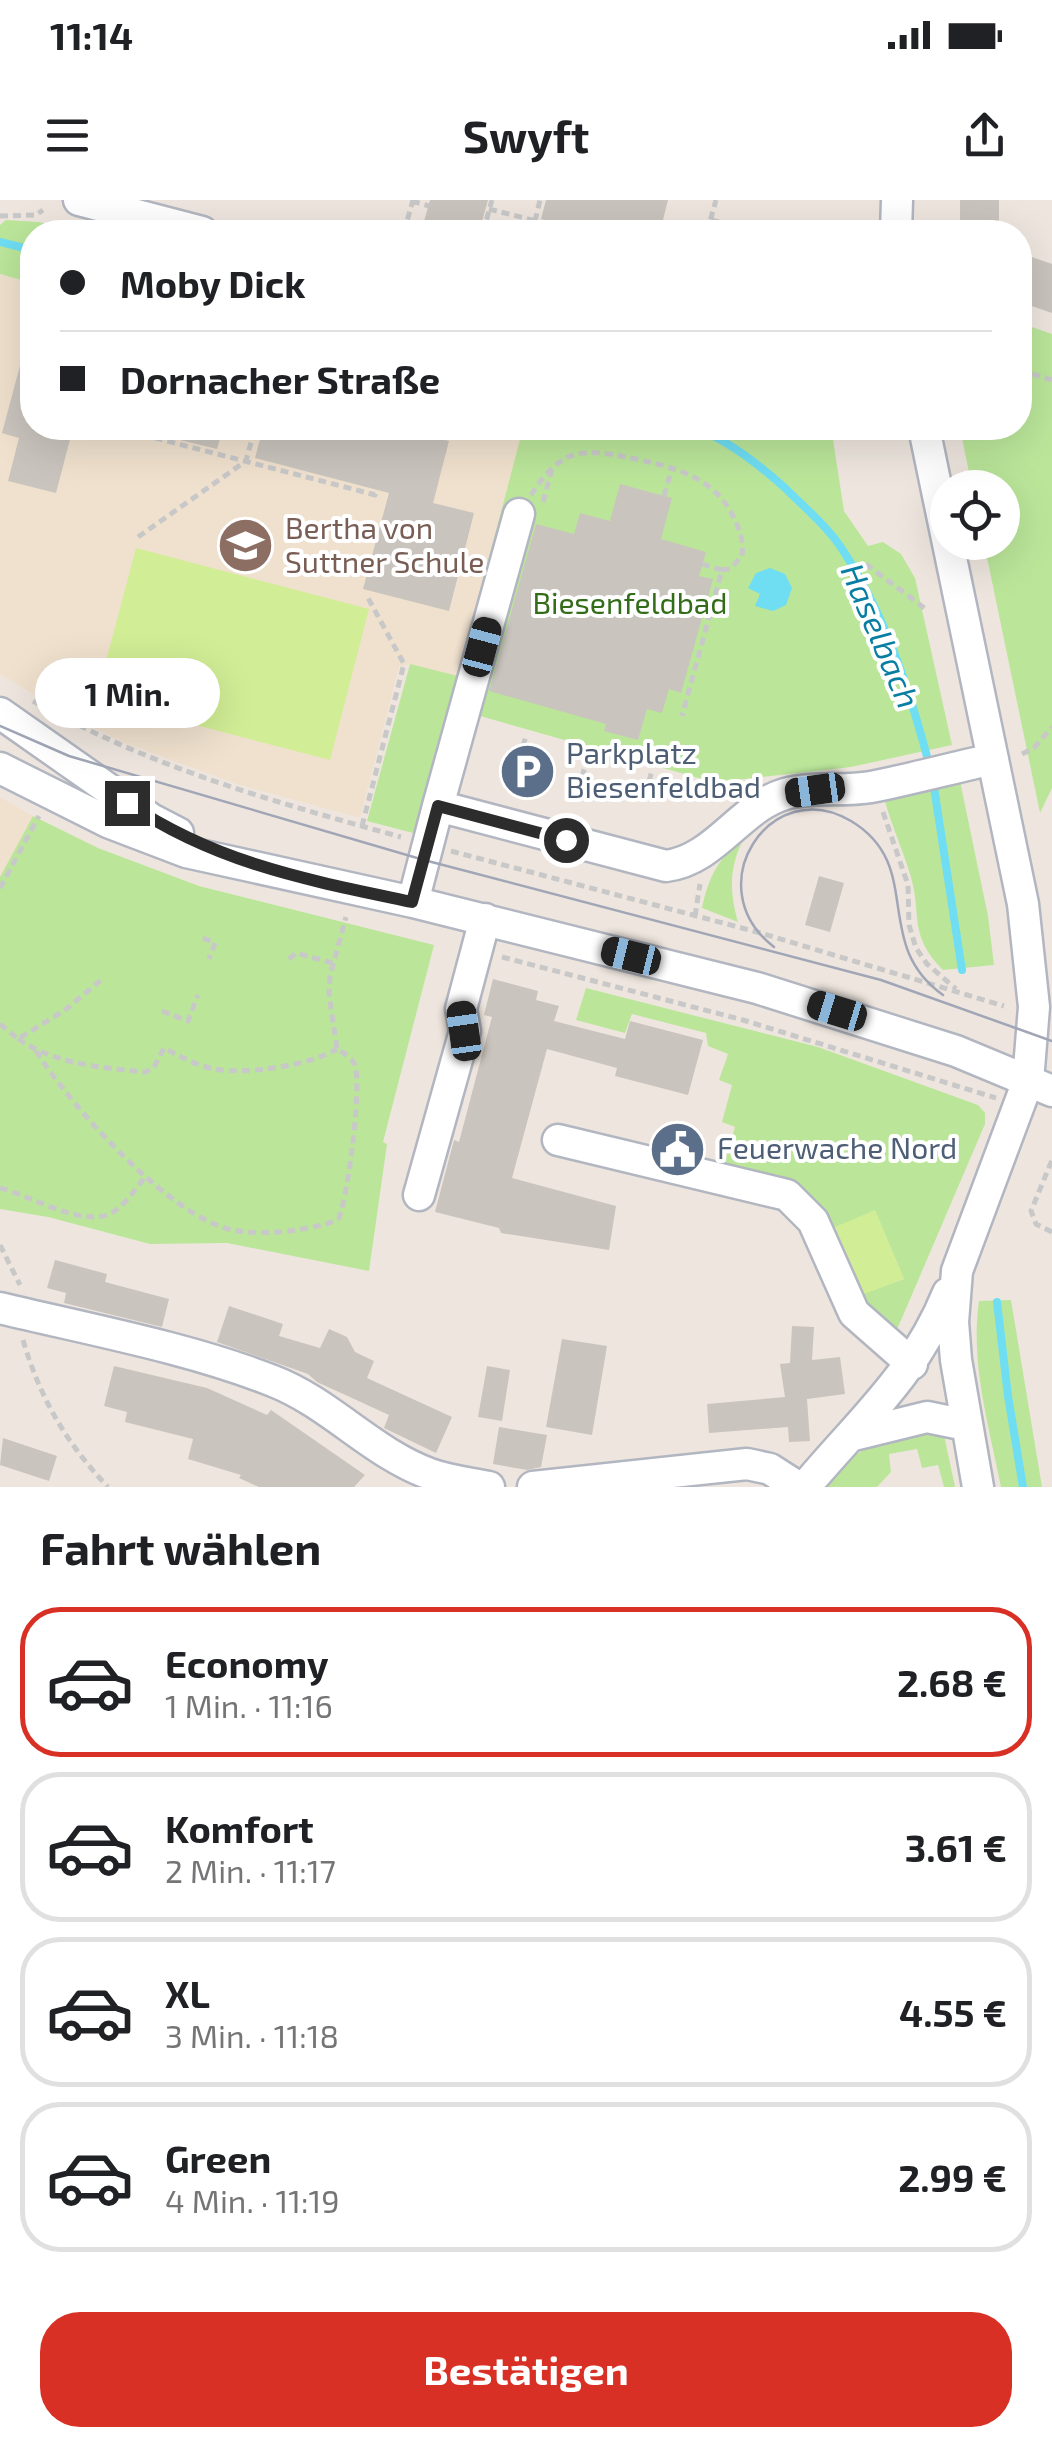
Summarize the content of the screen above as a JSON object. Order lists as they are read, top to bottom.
{
  "water": ["Haselbach"],
  "parks": ["Biesenfeldbad"],
  "places": {
    "school or university": ["Bertha von Suttner Schule"],
    "parking": ["Parkplatz Biesenfeldbad"],
    "public building": ["Feuerwache Nord"]
  },
  "page": {
    "status": "11:14",
    "header": "Swyft",
    "banner": ["Moby Dick", "Dornacher Straße"],
    "bubble": "1 Min.",
    "heading": "Fahrt wählen",
    "list": [
      {
        "name": "Economy",
        "note": "1 Min. · 11:16",
        "value": "2.68 €"
      },
      {
        "name": "Komfort",
        "note": "2 Min. · 11:17",
        "value": "3.61 €"
      },
      {
        "name": "XL",
        "note": "3 Min. · 11:18",
        "value": "4.55 €"
      },
      {
        "name": "Green",
        "note": "4 Min. · 11:19",
        "value": "2.99 €"
      }
    ],
    "buttons": "Bestätigen"
  }
}
